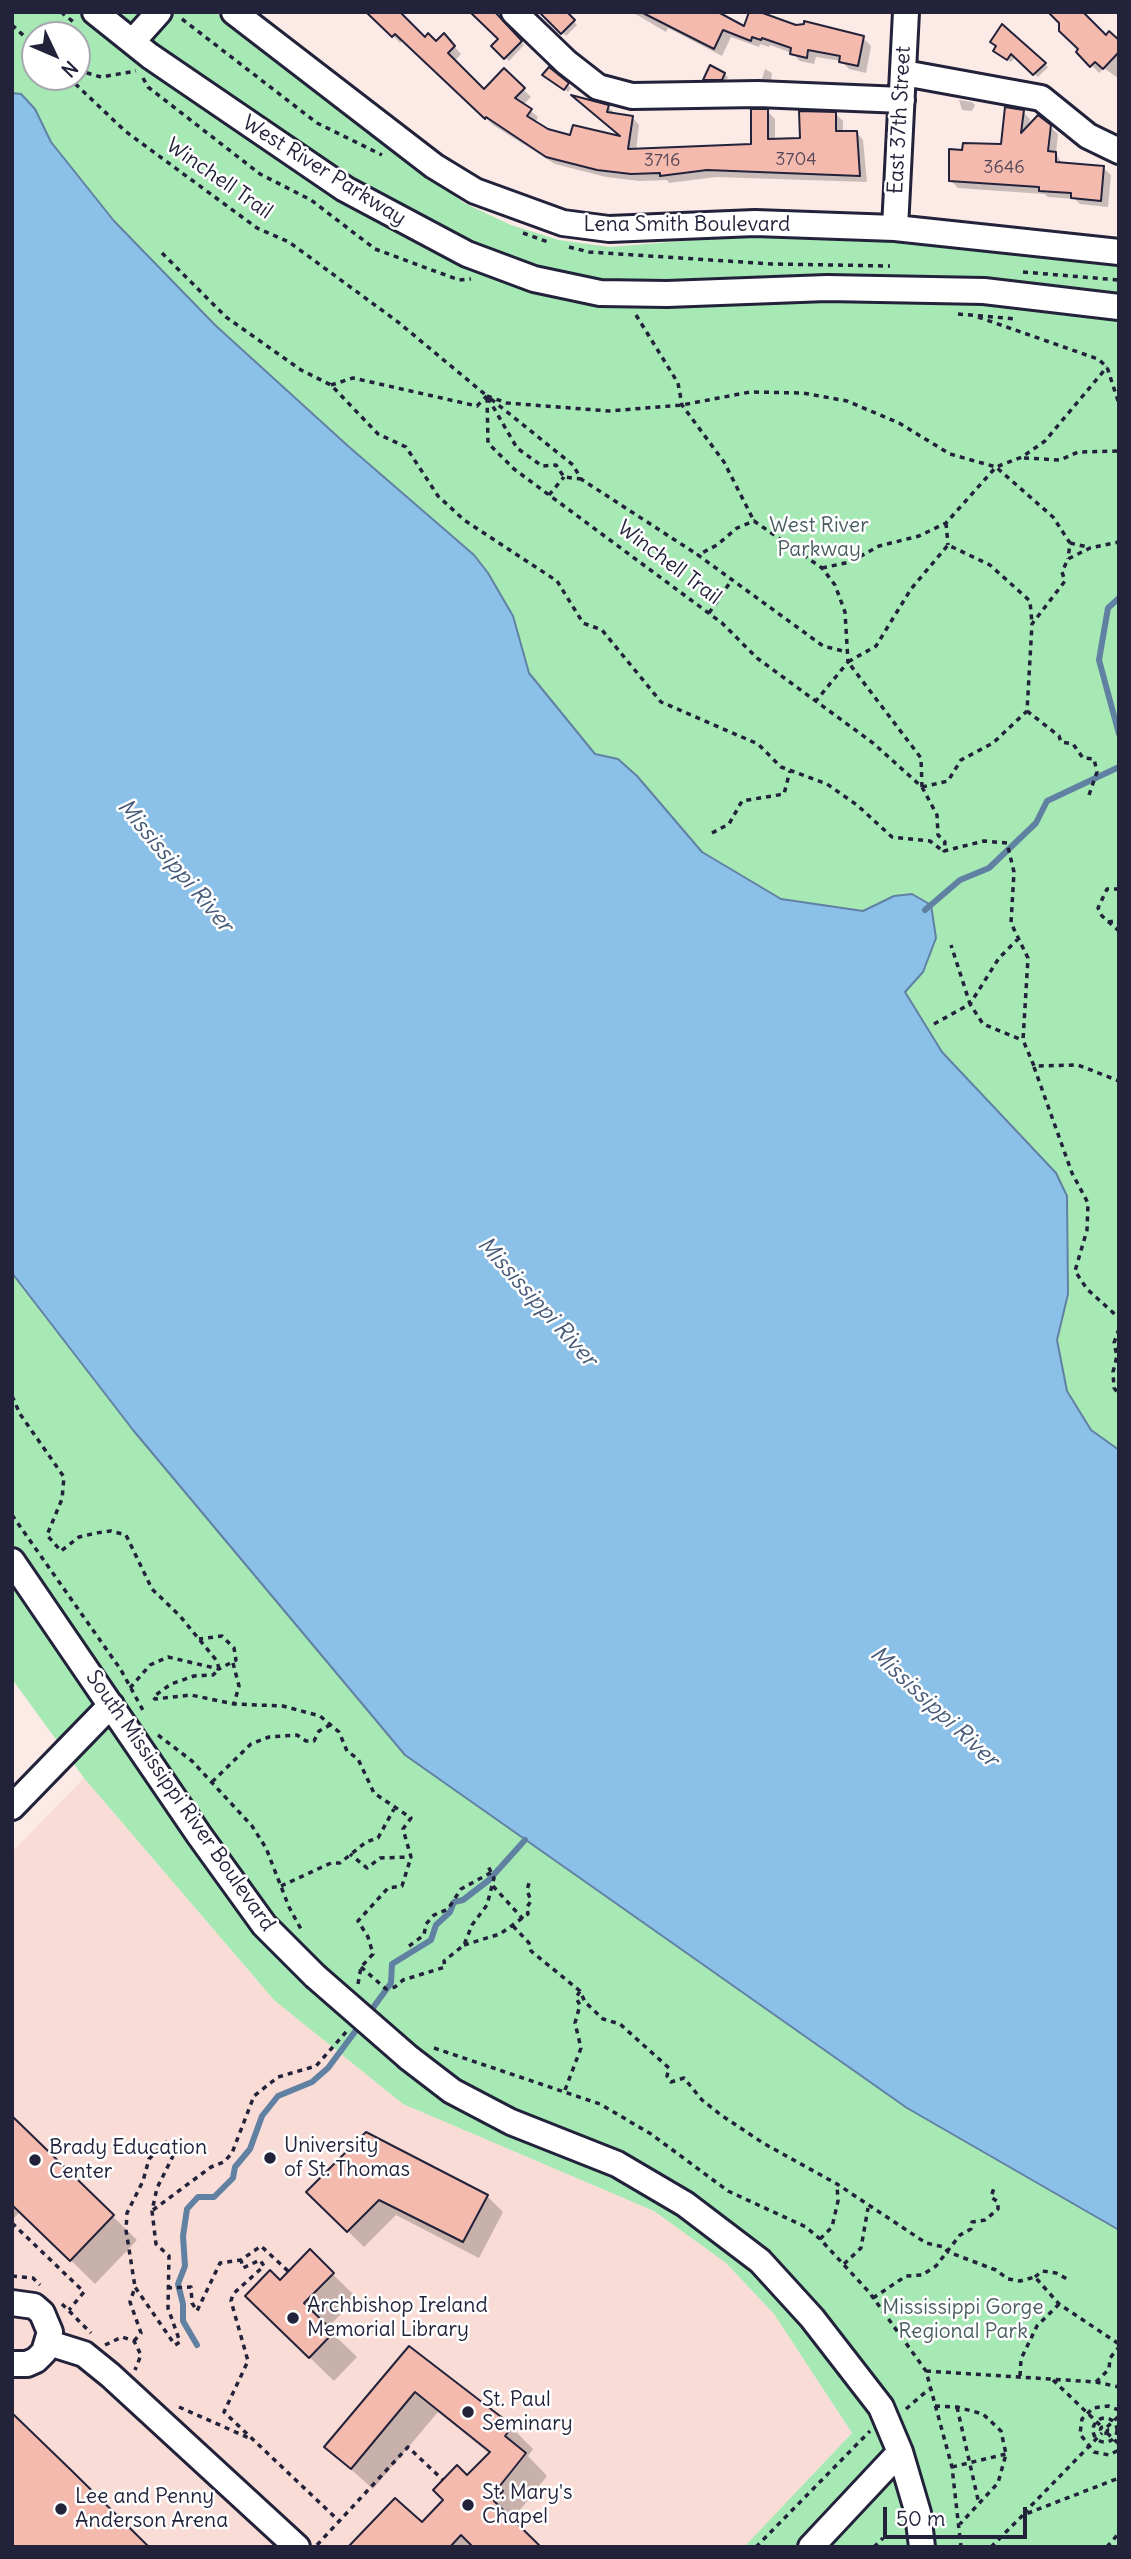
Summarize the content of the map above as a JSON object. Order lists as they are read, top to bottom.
{
  "streets": {
    "street": [
      "East 37th Street",
      "West River Parkway",
      "Lena Smith Boulevard",
      "South Mississippi River Boulevard"
    ],
    "path": ["Winchell Trail"]
  },
  "crossings": [
    ["East 37th Street", "Lena Smith Boulevard"]
  ],
  "water": ["Mississippi River"],
  "parks": ["West River Parkway", "Mississippi Gorge Regional Park"],
  "places": [
    "University of St. Thomas",
    "Brady Education Center",
    "Archbishop Ireland Memorial Library",
    "St. Paul Seminary",
    "St. Mary's Chapel",
    "Lee and Penny Anderson Arena"
  ],
  "house_numbers": ["3704", "3716", "3646"],
  "scale_bar": "50 m",
  "north": "bottom right"
}
